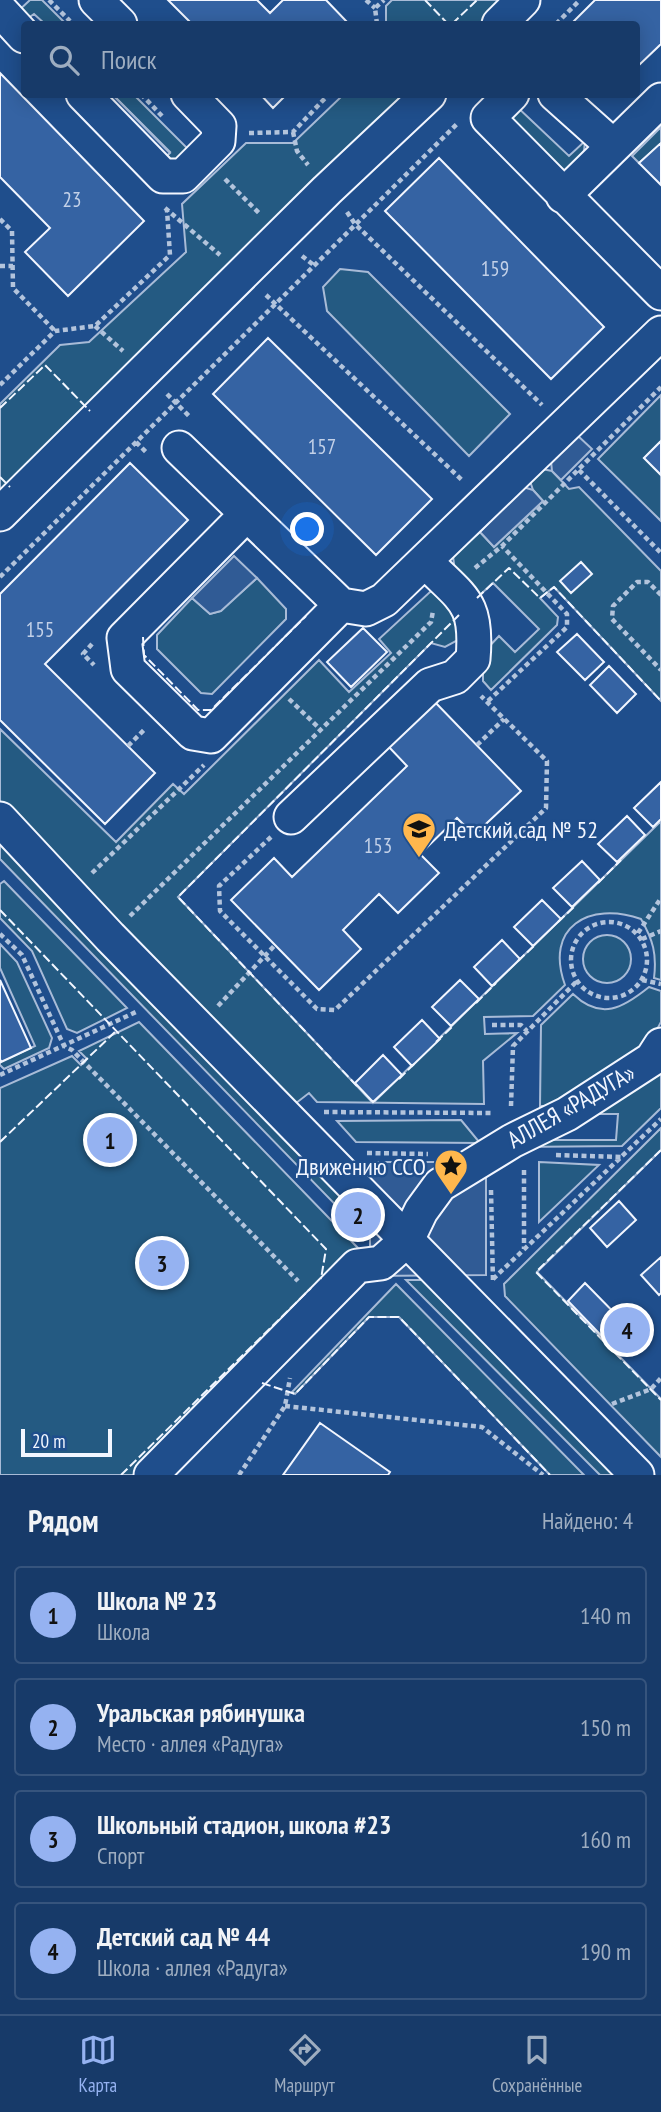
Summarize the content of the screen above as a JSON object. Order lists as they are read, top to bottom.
{
  "streets": {
    "street": ["АЛЛЕЯ «РАДУГА»"]
  },
  "places": {
    "school or university": ["Детский сад № 52"],
    "place": ["Движению ССО"]
  },
  "house_numbers": [
    "23",
    "159",
    "157",
    "155",
    "153"
  ],
  "scale_bar": "20 m",
  "page": {
    "search": "Поиск",
    "pins": [
      "1",
      "2",
      "3",
      "4"
    ],
    "scale": "20 m",
    "heading": ["Рядом", "Найдено: 4"],
    "list": [
      {
        "mark": "1",
        "name": "Школа № 23",
        "note": "Школа",
        "value": "140 m"
      },
      {
        "mark": "2",
        "name": "Уральская рябинушка",
        "note": "Место · аллея «Радуга»",
        "value": "150 m"
      },
      {
        "mark": "3",
        "name": "Школьный стадион, школа #23",
        "note": "Спорт",
        "value": "160 m"
      },
      {
        "mark": "4",
        "name": "Детский сад № 44",
        "note": "Школа · аллея «Радуга»",
        "value": "190 m"
      }
    ],
    "nav": ["Карта", "Маршрут", "Сохранённые"]
  }
}
